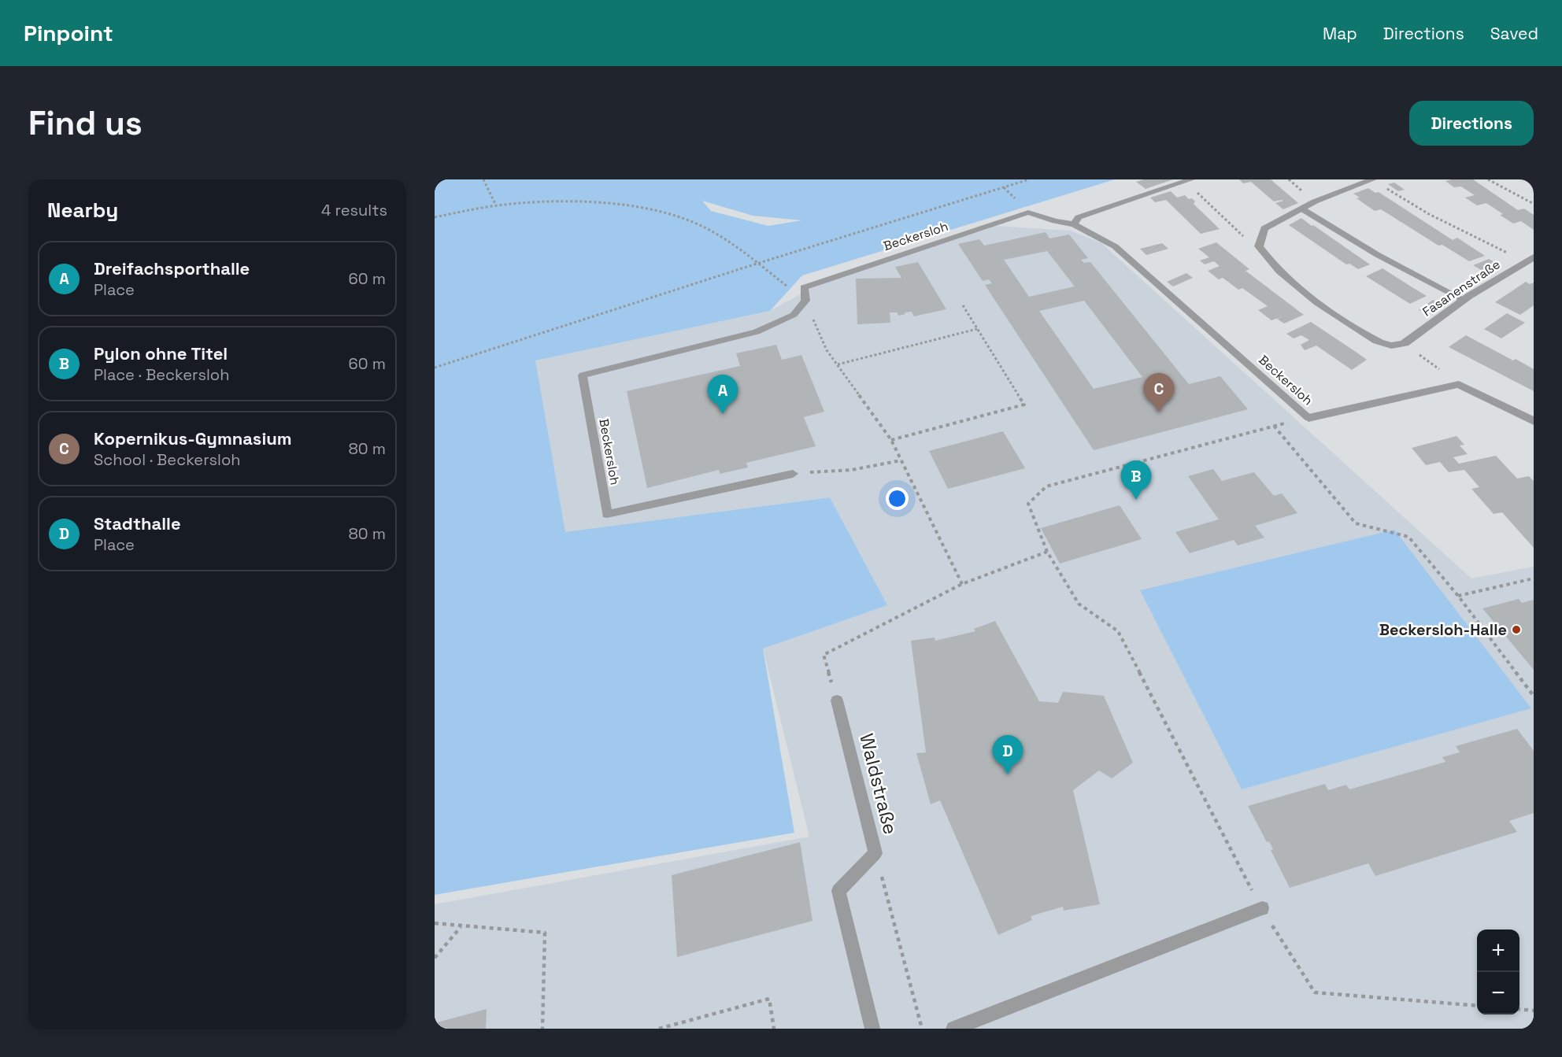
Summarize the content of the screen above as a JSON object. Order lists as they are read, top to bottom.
{
  "streets": {
    "street": ["Beckersloh", "Fasanenstraße"],
    "lane": ["Waldstraße"]
  },
  "places": ["Beckersloh-Halle"],
  "page": {
    "header": "Pinpoint",
    "nav": ["Map", "Directions", "Saved"],
    "buttons": "Directions",
    "title": "Find us",
    "heading": ["Nearby", "4 results"],
    "list": [
      {
        "mark": "A",
        "name": "Dreifachsporthalle",
        "note": "Place",
        "value": "60 m"
      },
      {
        "mark": "B",
        "name": "Pylon ohne Titel",
        "note": "Place · Beckersloh",
        "value": "60 m"
      },
      {
        "mark": "C",
        "name": "Kopernikus-Gymnasium",
        "note": "School · Beckersloh",
        "value": "80 m"
      },
      {
        "mark": "D",
        "name": "Stadthalle",
        "note": "Place",
        "value": "80 m"
      }
    ],
    "pins": [
      "C",
      "A",
      "B",
      "D"
    ],
    "map_buttons": ["+", "−"]
  }
}
